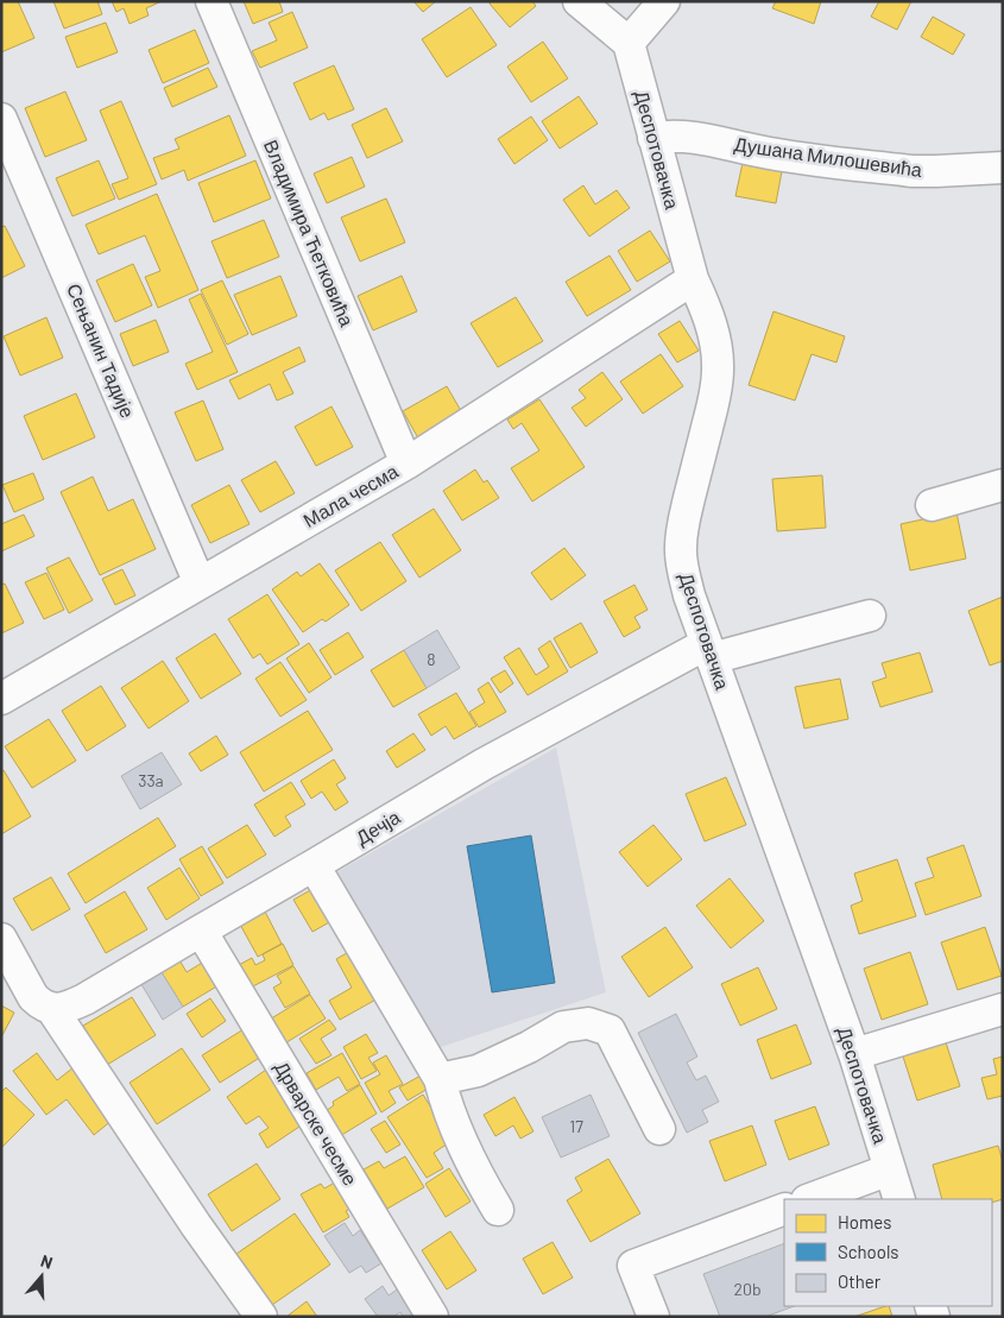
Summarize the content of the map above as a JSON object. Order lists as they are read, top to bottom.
{
  "streets": {
    "street": [
      "Деспотовачка",
      "Душана Милошевића",
      "Владимира Ћетковића",
      "Сењанин Тадије",
      "Мала чесма",
      "Дечја",
      "Дрварске чесме"
    ]
  },
  "crossings": [
    ["Деспотовачка", "Душана Милошевића"],
    ["Деспотовачка", "Мала чесма"],
    ["Деспотовачка", "Дечја"],
    ["Владимира Ћетковића", "Мала чесма"],
    ["Сењанин Тадије", "Мала чесма"],
    ["Дечја", "Дрварске чесме"]
  ],
  "house_numbers": [
    "8",
    "33a",
    "17",
    "20b"
  ],
  "legend": ["Homes", "Schools", "Other"],
  "north": "top"
}
